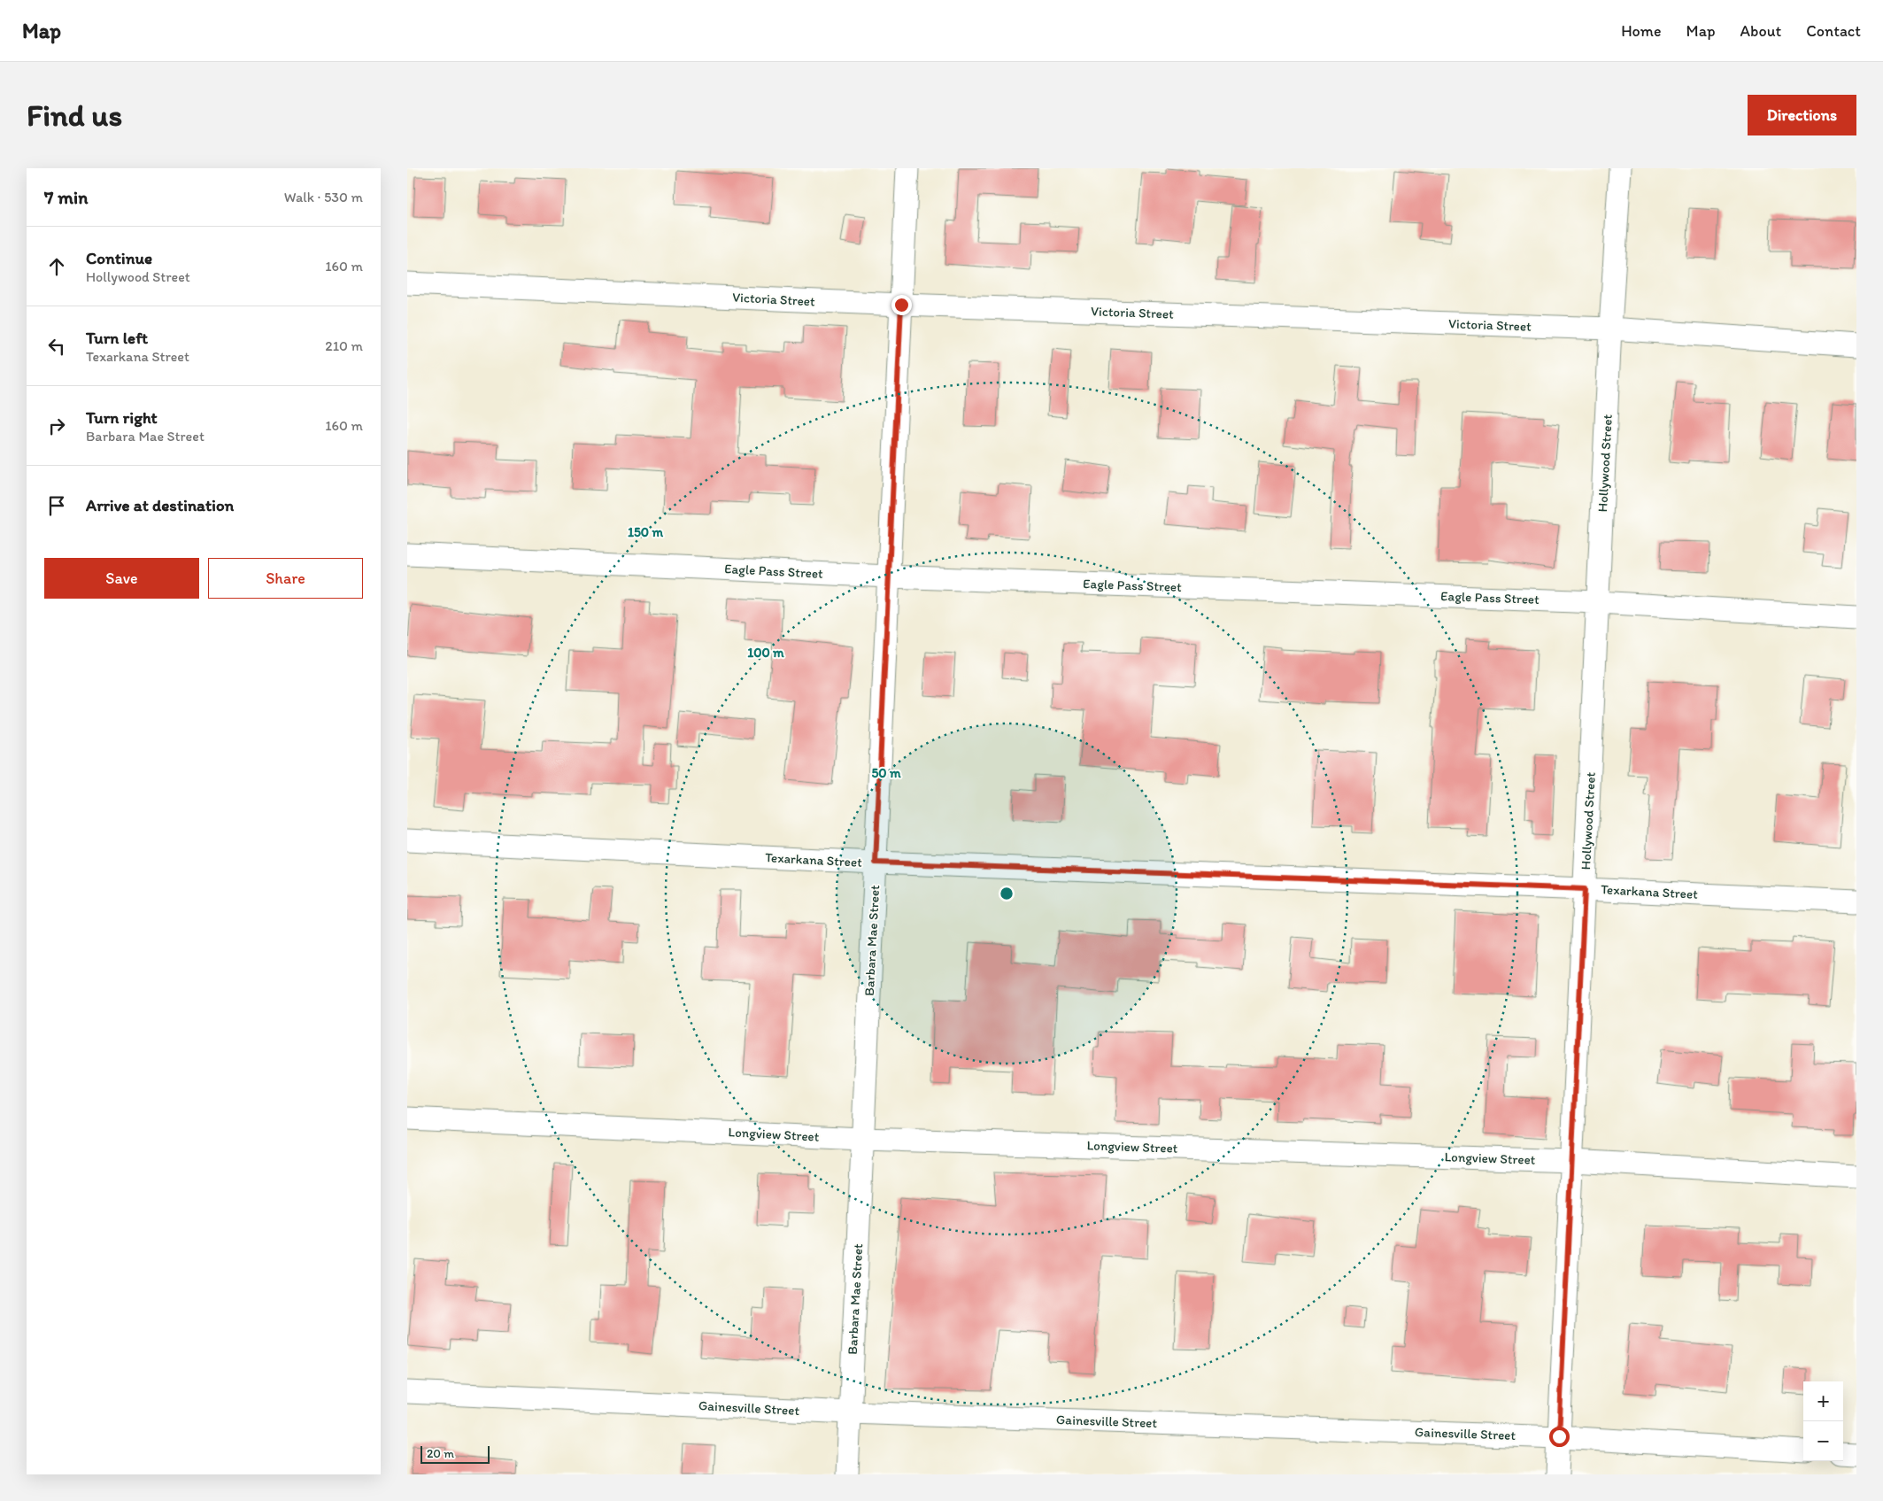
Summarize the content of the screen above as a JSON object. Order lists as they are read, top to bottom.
{
  "streets": {
    "street": [
      "Victoria Street",
      "Hollywood Street",
      "Eagle Pass Street",
      "Texarkana Street",
      "Barbara Mae Street",
      "Longview Street",
      "Gainesville Street"
    ]
  },
  "crossings": [
    ["Victoria Street", "Hollywood Street"],
    ["Victoria Street", "Barbara Mae Street"],
    ["Hollywood Street", "Eagle Pass Street"],
    ["Hollywood Street", "Texarkana Street"],
    ["Hollywood Street", "Longview Street"],
    ["Hollywood Street", "Gainesville Street"],
    ["Eagle Pass Street", "Barbara Mae Street"],
    ["Texarkana Street", "Barbara Mae Street"],
    ["Barbara Mae Street", "Longview Street"],
    ["Barbara Mae Street", "Gainesville Street"]
  ],
  "scale_bar": "20 m",
  "page": {
    "header": "Map",
    "nav": [
      "Home",
      "Map",
      "About",
      "Contact"
    ],
    "buttons": [
      "Directions",
      ["Save", "Share"]
    ],
    "title": "Find us",
    "heading": ["7 min", "Walk · 530 m"],
    "list": [
      ["Continue", "Hollywood Street", "160 m"],
      ["Turn left", "Texarkana Street", "210 m"],
      ["Turn right", "Barbara Mae Street", "160 m"],
      "Arrive at destination"
    ],
    "map_buttons": ["+", "−"],
    "scale": "20 m"
  },
  "rings": ["150 m", "100 m", "50 m"]
}
